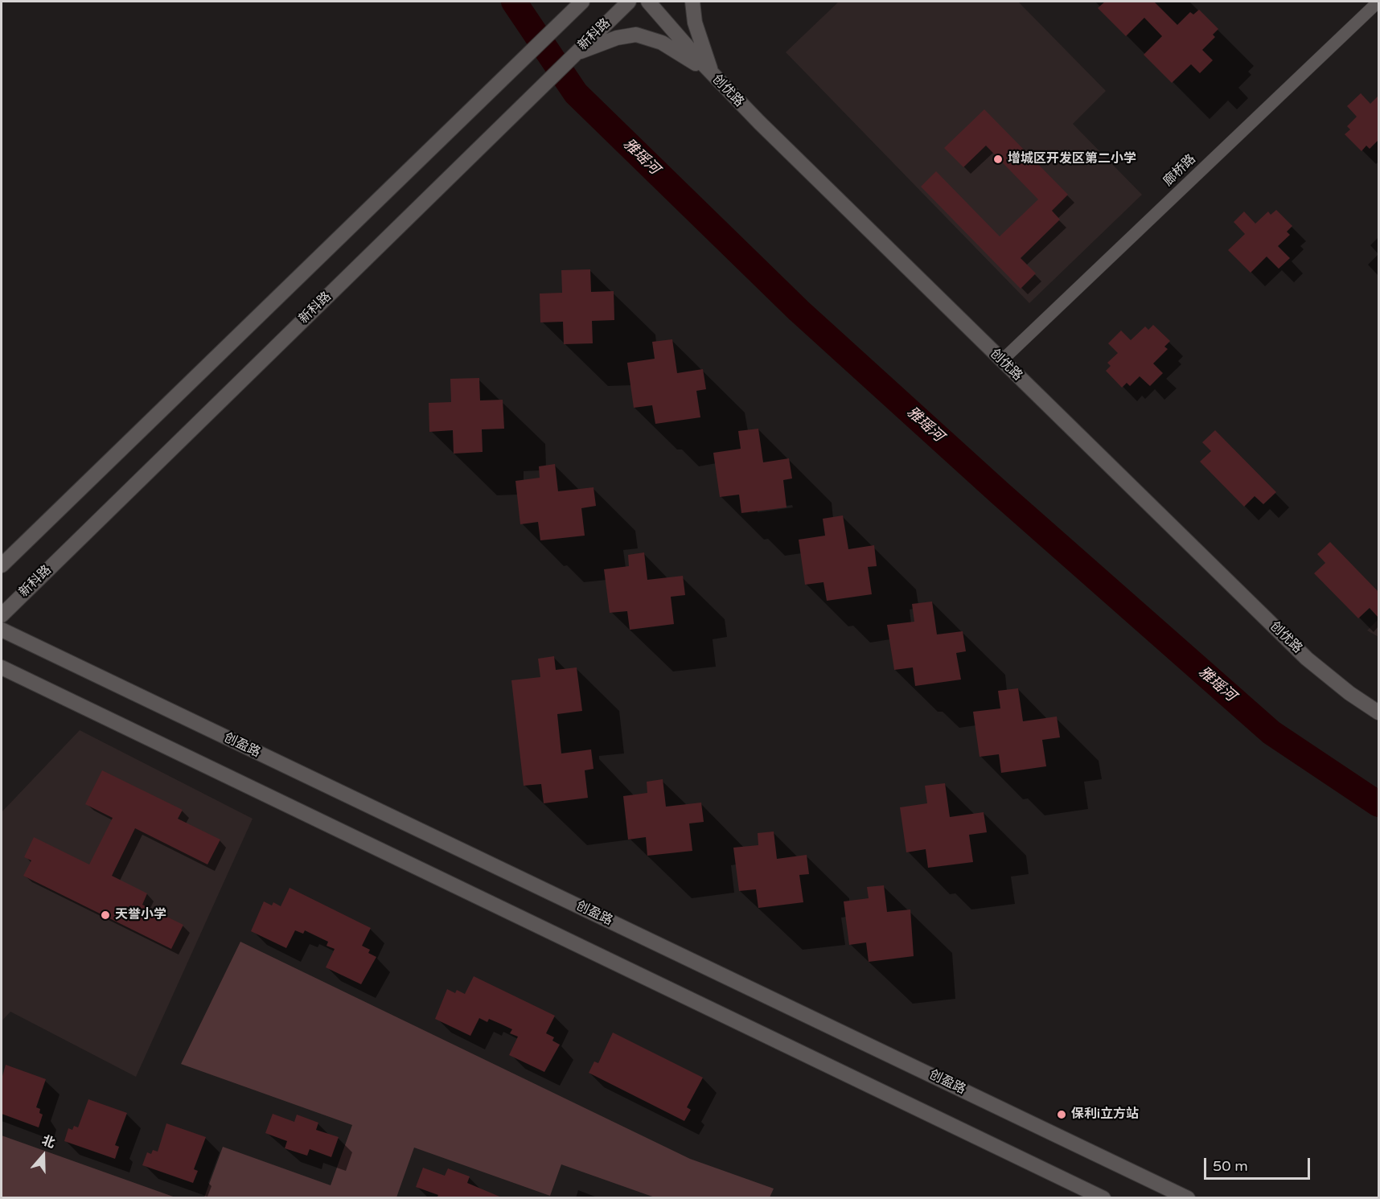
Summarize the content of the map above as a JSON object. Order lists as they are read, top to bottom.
{
  "streets": {
    "street": [
      "新科路",
      "创优路",
      "廊桥路",
      "创盈路"
    ]
  },
  "crossings": [
    ["创优路", "廊桥路"]
  ],
  "water": ["雅瑶河"],
  "places": ["增城区开发区第二小学", "天誉小学", "保利i立方站"],
  "scale_bar": "50 m",
  "north": "top"
}
